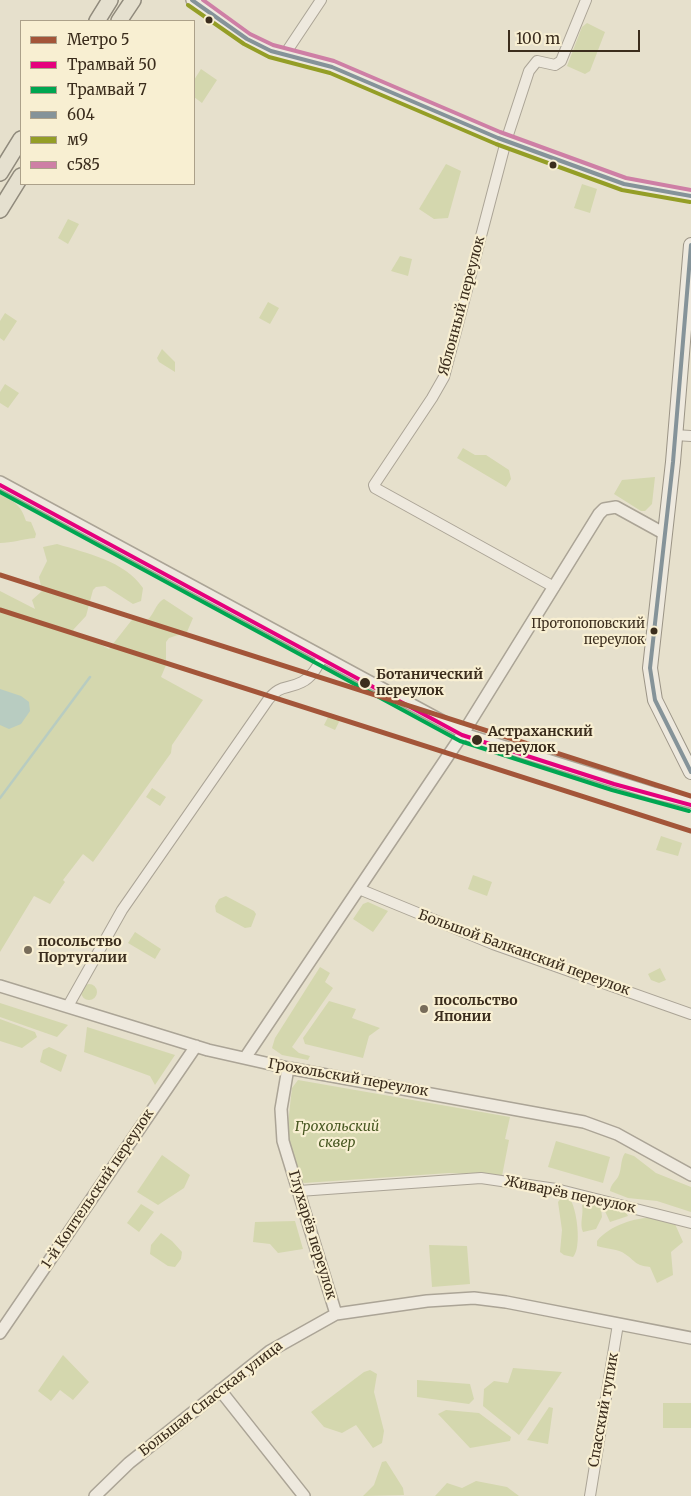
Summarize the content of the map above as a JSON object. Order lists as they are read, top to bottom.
{
  "streets": {
    "street": [
      "Яблонный переулок",
      "Большой Балканский переулок",
      "Грохольский переулок",
      "1-й Коптельский переулок",
      "Живарёв переулок",
      "Глухарёв переулок",
      "Большая Спасская улица",
      "Спасский тупик"
    ]
  },
  "crossings": [
    ["Грохольский переулок", "1-й Коптельский переулок"],
    ["Грохольский переулок", "Глухарёв переулок"],
    ["Живарёв переулок", "Глухарёв переулок"],
    ["Глухарёв переулок", "Большая Спасская улица"],
    ["Большая Спасская улица", "Спасский тупик"]
  ],
  "parks": ["Грохольский сквер"],
  "places": [
    "Протопоповский переулок",
    "Ботанический переулок",
    "Астраханский переулок",
    "посольство Португалии",
    "посольство Японии"
  ],
  "lines": [
    "transit line 604",
    "transit line с585",
    "transit line м9",
    "tram line 50",
    "tram line 7",
    "metro line 5"
  ],
  "legend": [
    "Метро 5",
    "Трамвай 50",
    "Трамвай 7",
    "604",
    "м9",
    "с585"
  ],
  "scale_bar": "100 m"
}
